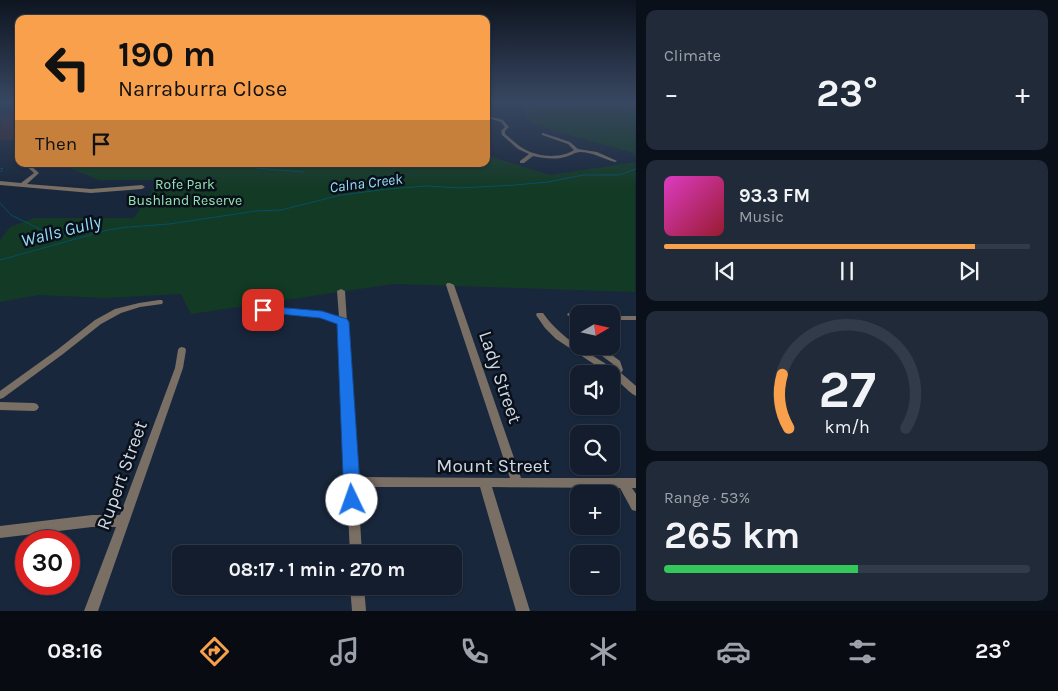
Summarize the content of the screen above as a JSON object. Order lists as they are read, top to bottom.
{
  "streets": {
    "street": ["Lady Street", "Mount Street", "Rupert Street"]
  },
  "crossings": [
    ["Lady Street", "Mount Street"]
  ],
  "water": ["Calna Creek", "Walls Gully"],
  "parks": ["Rofe Park Bushland Reserve"],
  "north": "right",
  "page": {
    "tile": [
      "Climate",
      ["Range · 53%", "265 km"]
    ],
    "turn": ["190 m", "Narraburra Close"],
    "heat": ["−", "23°", "+"],
    "then": "Then",
    "song": ["93.3 FM", "Music"],
    "map_buttons": ["+", "−"],
    "limit": "30",
    "trip": "08:17 · 1 min · 270 m",
    "tabs": ["08:16", "23°"],
    "gauge": ["27", "km/h"]
  }
}
